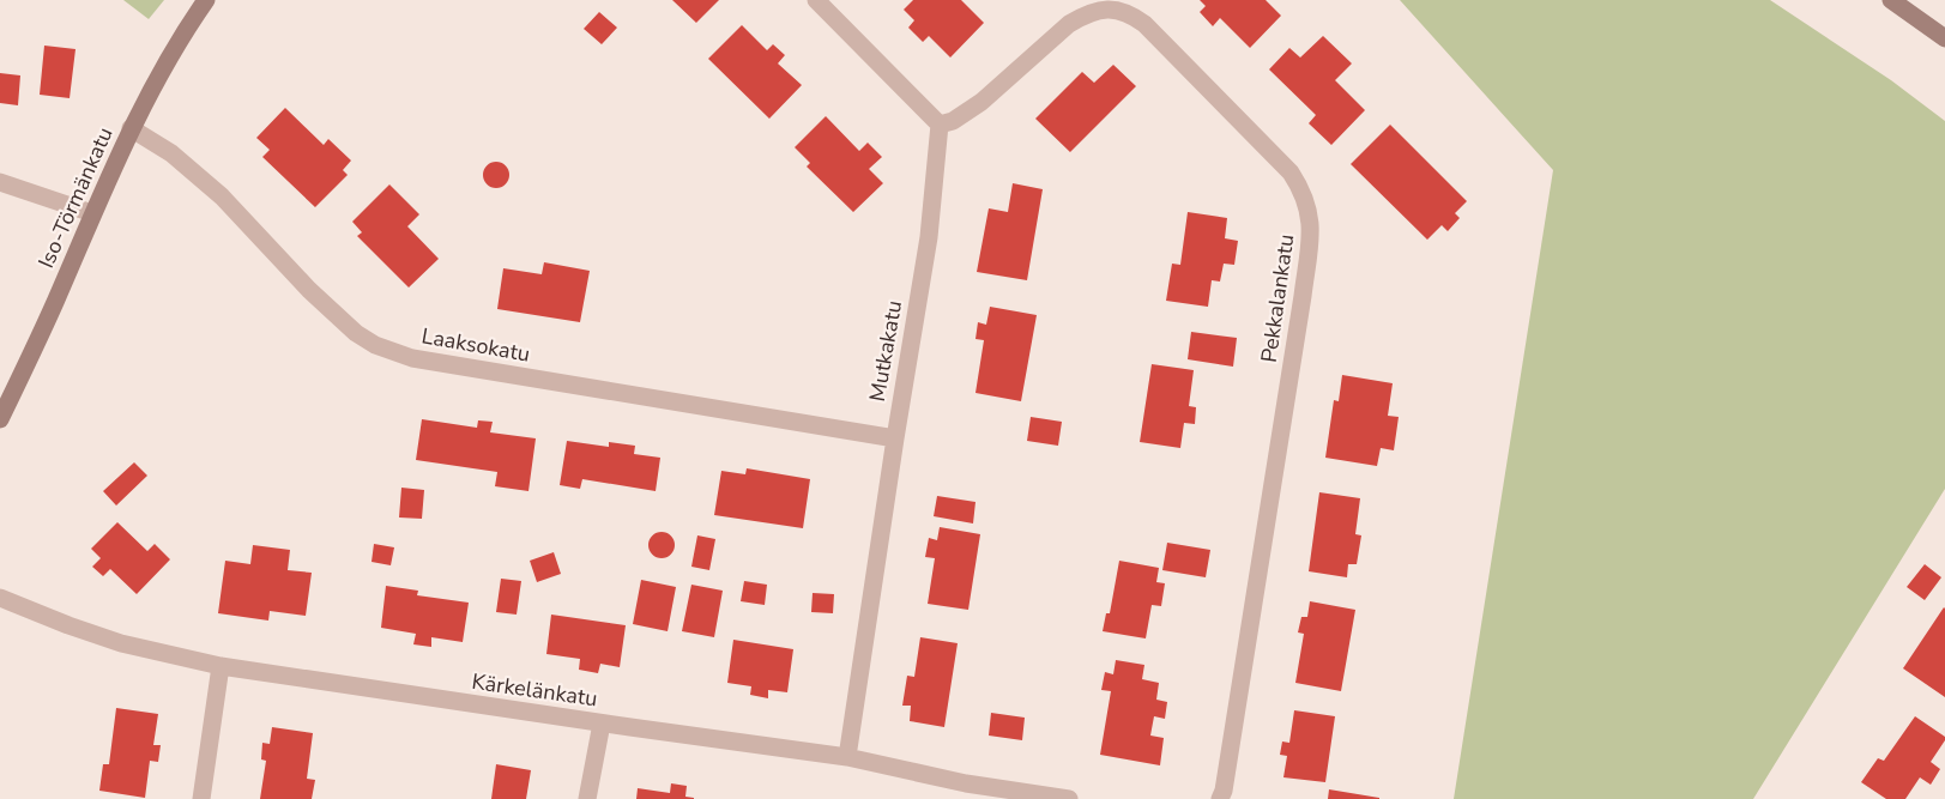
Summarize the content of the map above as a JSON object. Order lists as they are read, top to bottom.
{
  "streets": {
    "street": [
      "Iso-Törmänkatu",
      "Pekkalankatu",
      "Laaksokatu",
      "Mutkakatu",
      "Kärkelänkatu"
    ]
  },
  "crossings": [
    ["Iso-Törmänkatu", "Laaksokatu"],
    ["Pekkalankatu", "Mutkakatu"],
    ["Laaksokatu", "Mutkakatu"],
    ["Mutkakatu", "Kärkelänkatu"]
  ]
}
